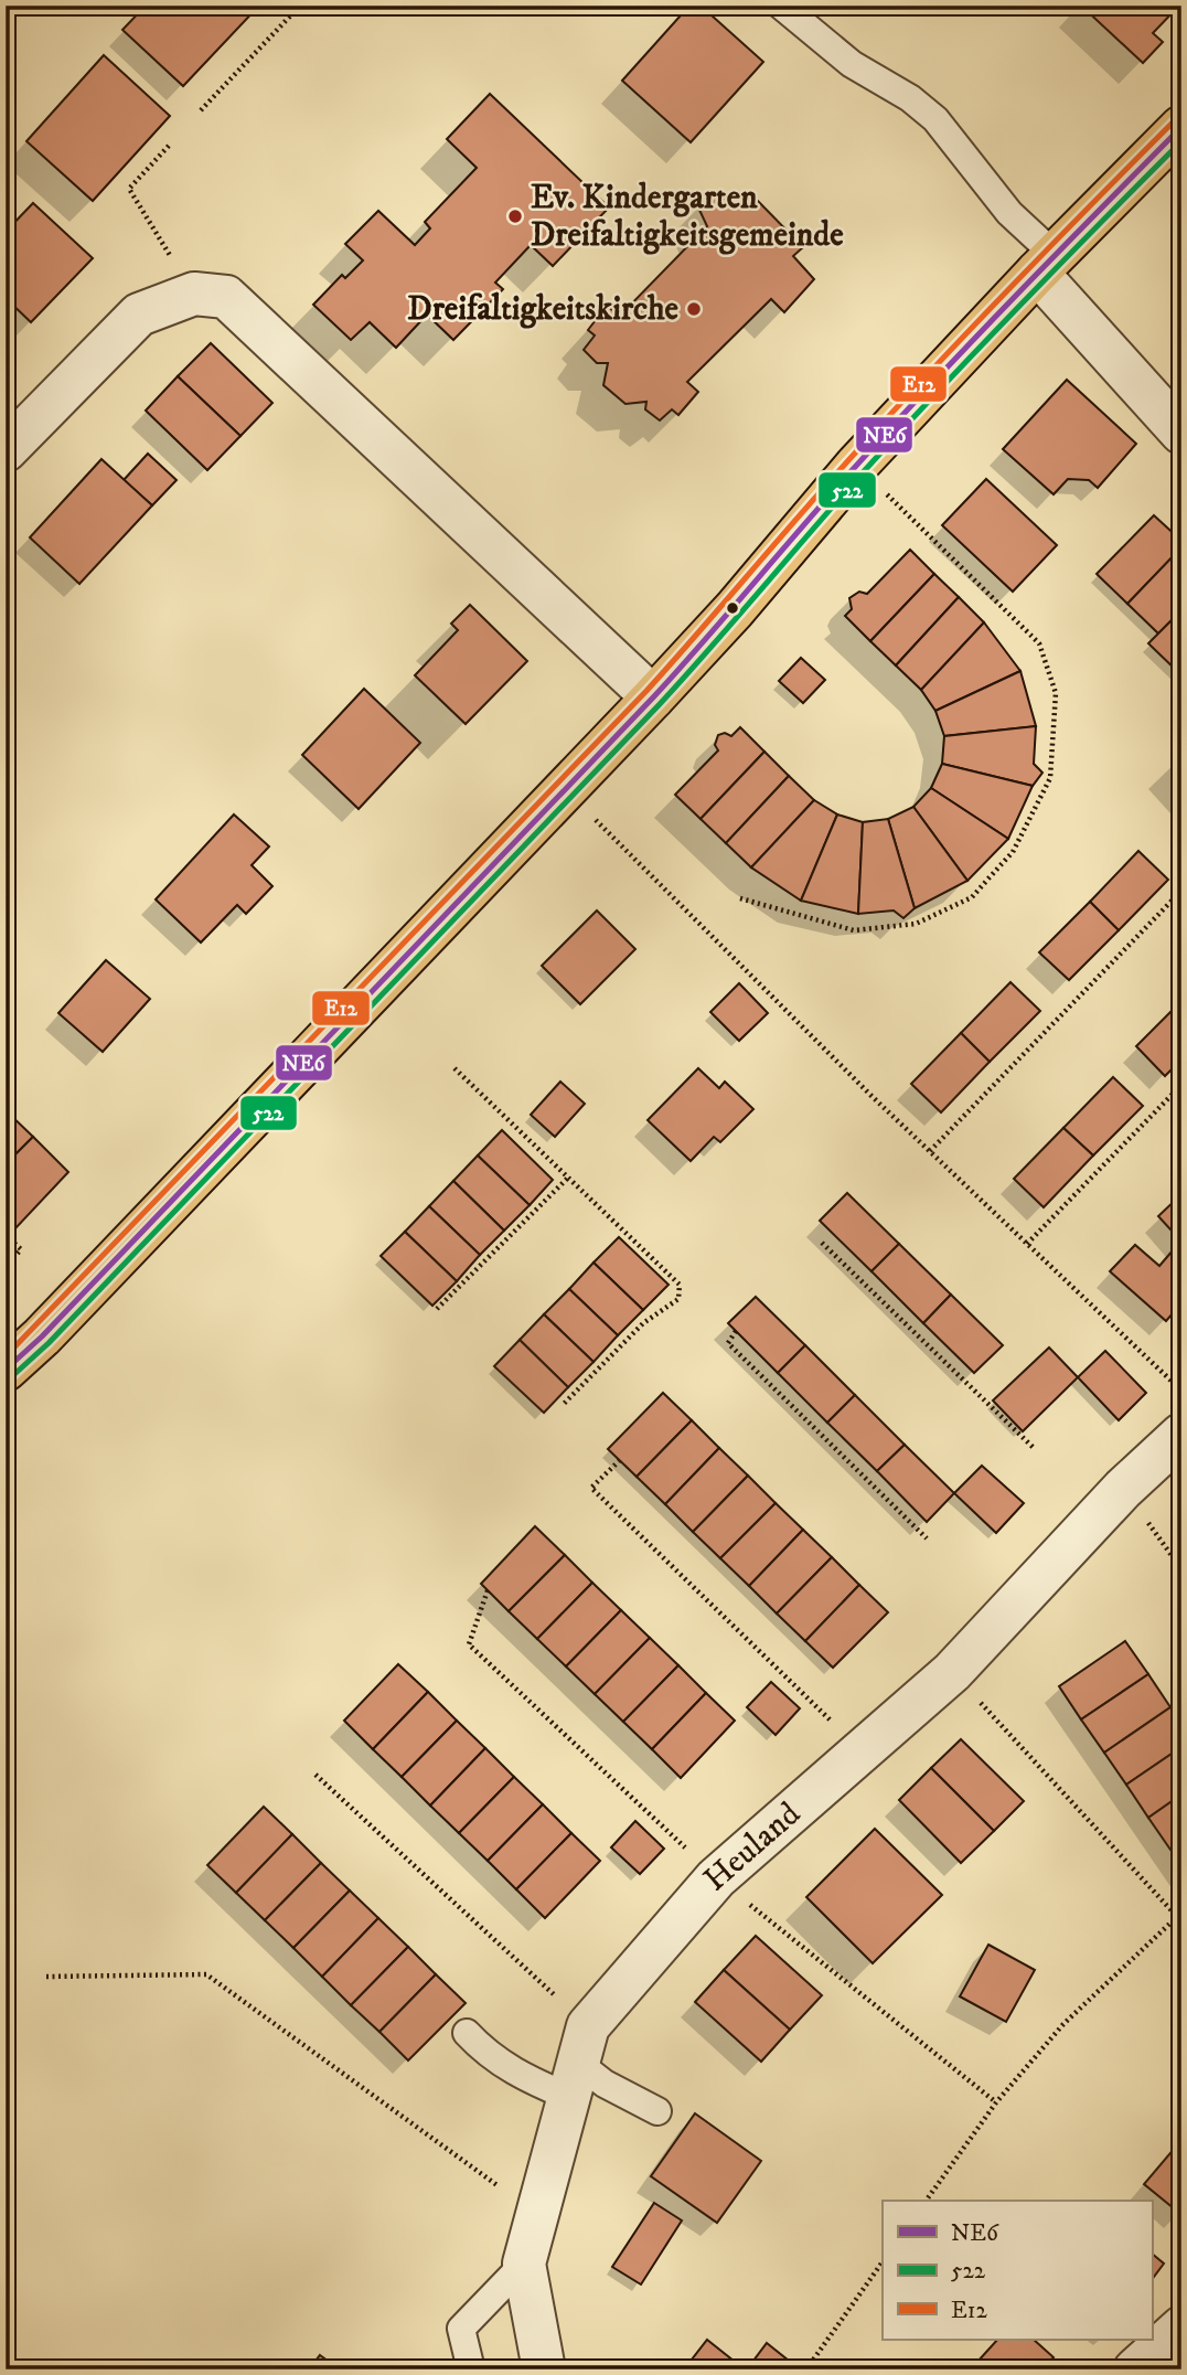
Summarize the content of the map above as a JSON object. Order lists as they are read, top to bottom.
{
  "streets": {
    "street": ["Heuland"]
  },
  "places": ["Ev. Kindergarten Dreifaltigkeitsgemeinde", "Dreifaltigkeitskirche"],
  "lines": ["transit line E12", "transit line NE6", "transit line 522"],
  "legend": ["NE6", "522", "E12"]
}
